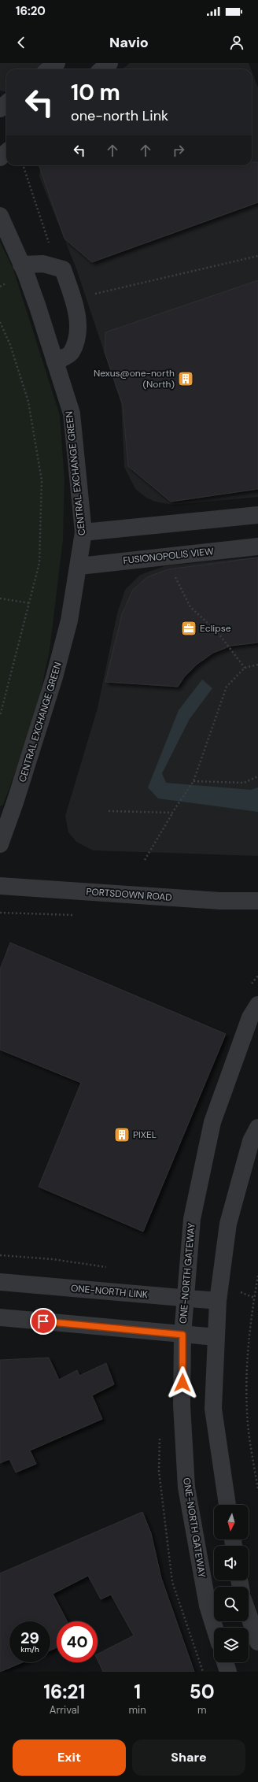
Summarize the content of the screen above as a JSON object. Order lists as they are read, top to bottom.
{
  "streets": {
    "street": [
      "CENTRAL EXCHANGE GREEN",
      "FUSIONOPOLIS VIEW",
      "PORTSDOWN ROAD",
      "ONE-NORTH GATEWAY",
      "ONE-NORTH LINK"
    ]
  },
  "crossings": [
    ["CENTRAL EXCHANGE GREEN", "FUSIONOPOLIS VIEW"],
    ["ONE-NORTH GATEWAY", "ONE-NORTH LINK"]
  ],
  "places": {
    "building": ["Nexus@one-north (North)", "PIXEL"],
    "office": ["Eclipse"]
  },
  "north": "bottom",
  "page": {
    "status": "16:20",
    "header": "Navio",
    "turn": ["10 m", "one-north Link"],
    "speed": "29 km/h",
    "limit": "40",
    "eta": [
      "16:21",
      "Arrival",
      "1",
      "min",
      "50",
      "m"
    ],
    "buttons": ["Exit", "Share"]
  }
}
